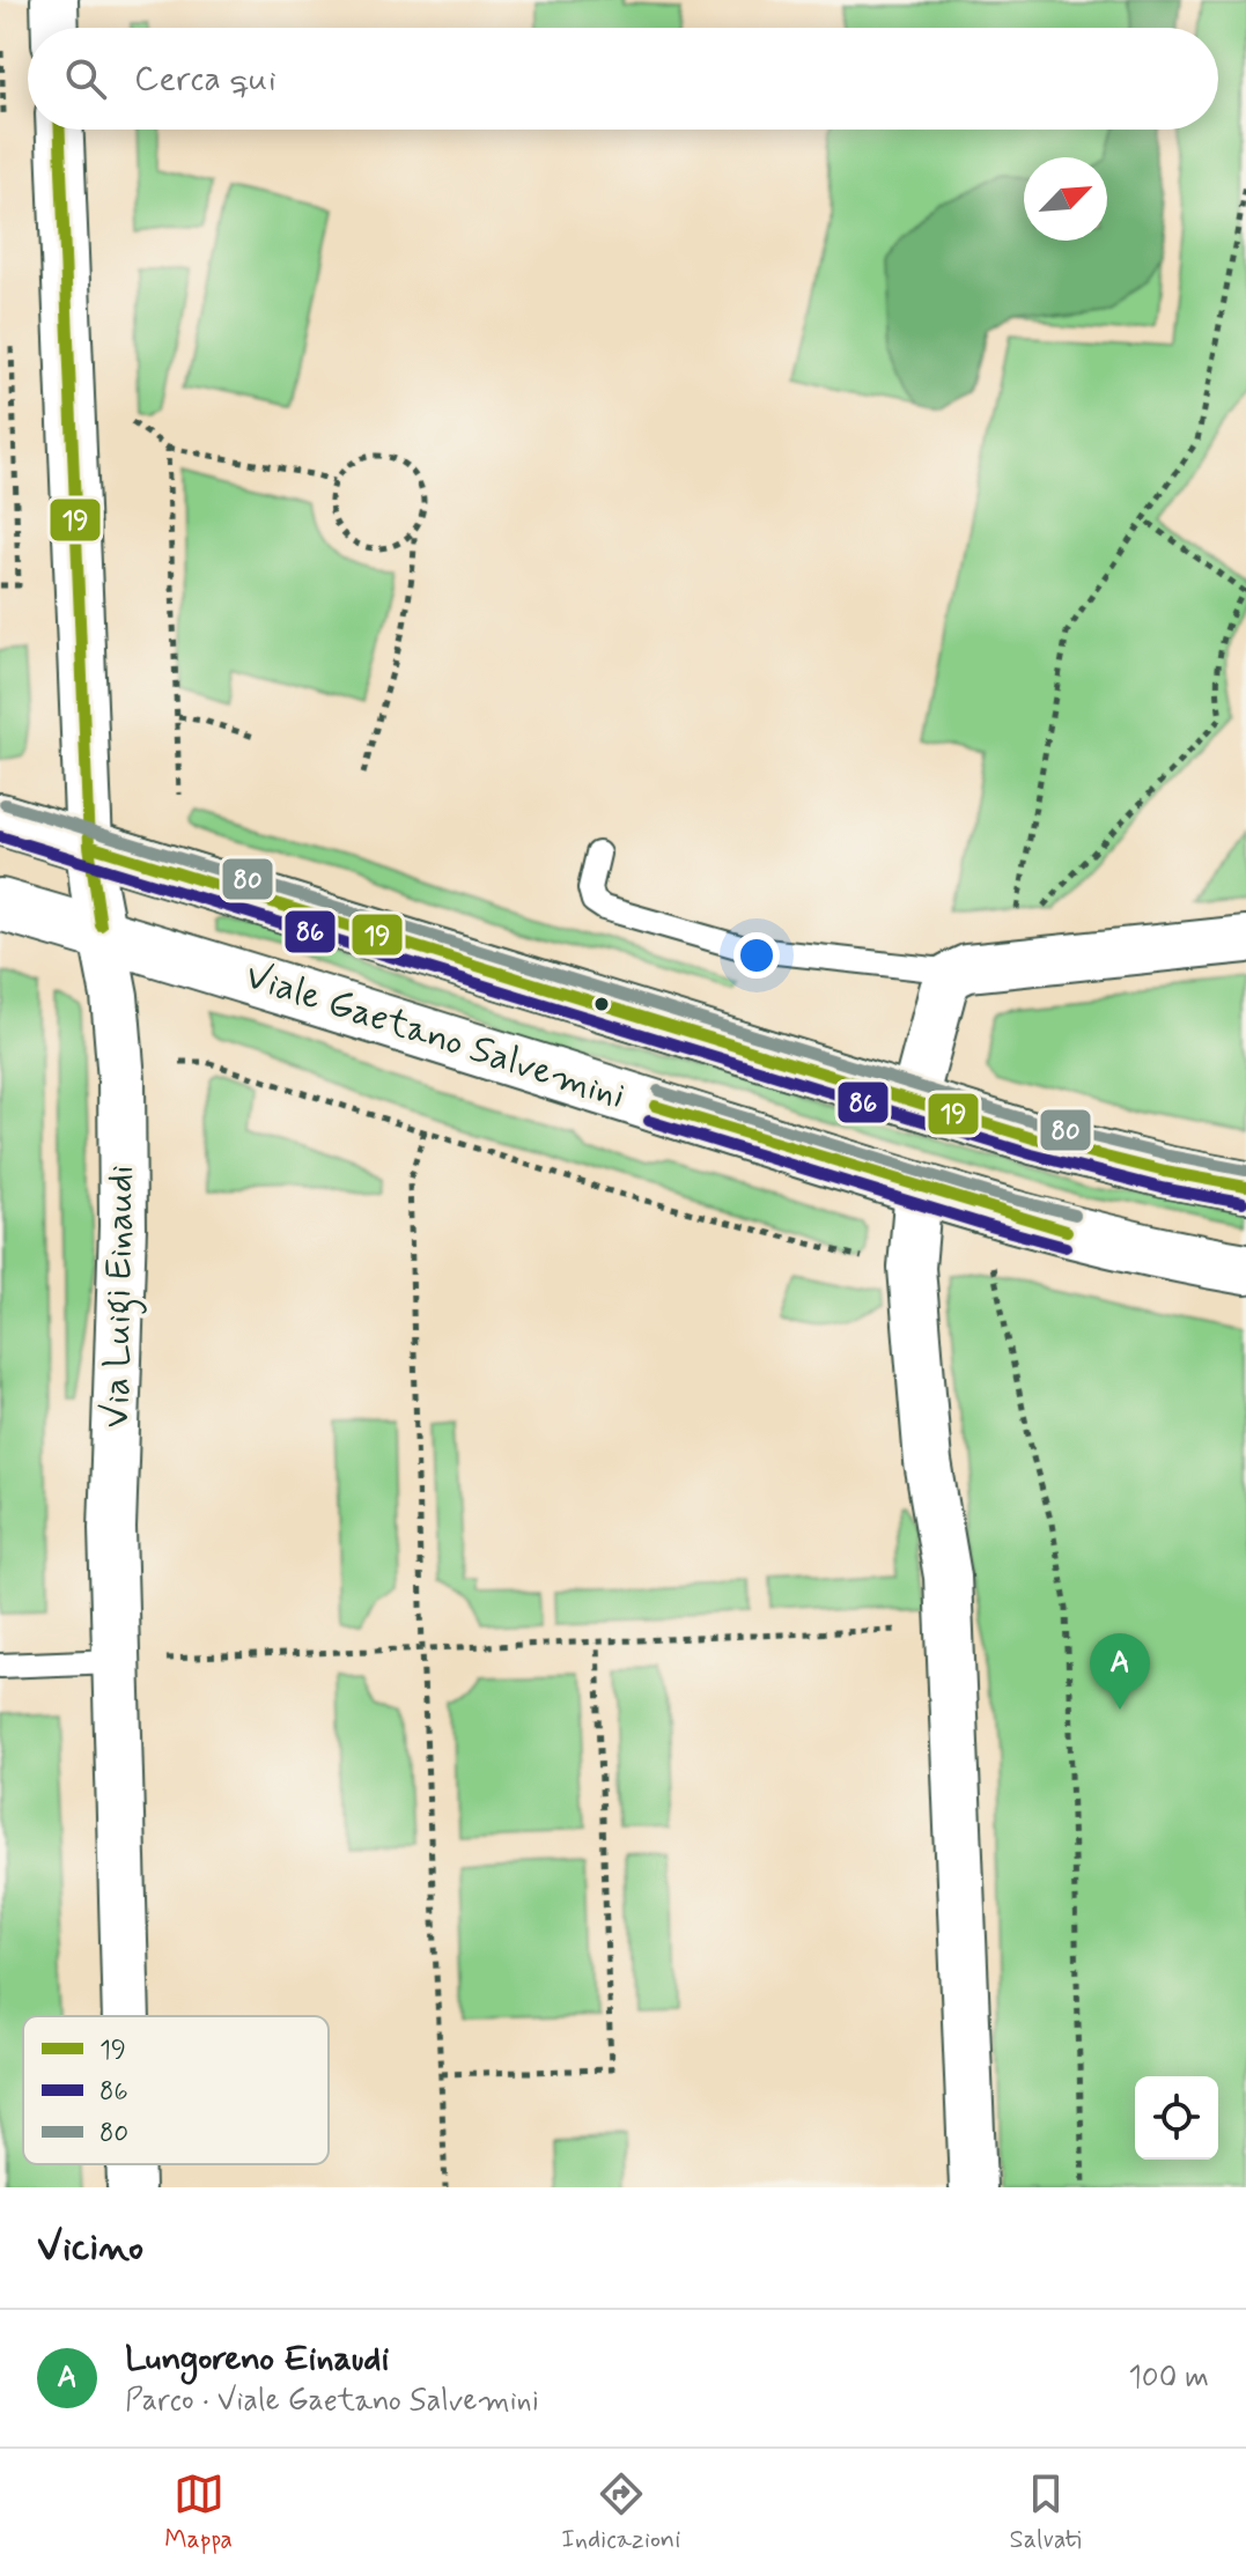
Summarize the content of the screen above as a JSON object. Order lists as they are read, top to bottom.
{
  "streets": {
    "main road": ["Viale Gaetano Salvemini"],
    "street": ["Via Luigi Einaudi"]
  },
  "crossings": [
    ["Viale Gaetano Salvemini", "Via Luigi Einaudi"]
  ],
  "lines": ["transit line 19", "transit line 80", "transit line 86"],
  "legend": ["19", "86", "80"],
  "north": "top right",
  "page": {
    "search": "Cerca qui",
    "pins": "A",
    "heading": "Vicino",
    "list": [
      {
        "mark": "A",
        "name": "Lungoreno Einaudi",
        "note": "Parco · Viale Gaetano Salvemini",
        "value": "100 m"
      }
    ],
    "nav": ["Mappa", "Indicazioni", "Salvati"]
  }
}
